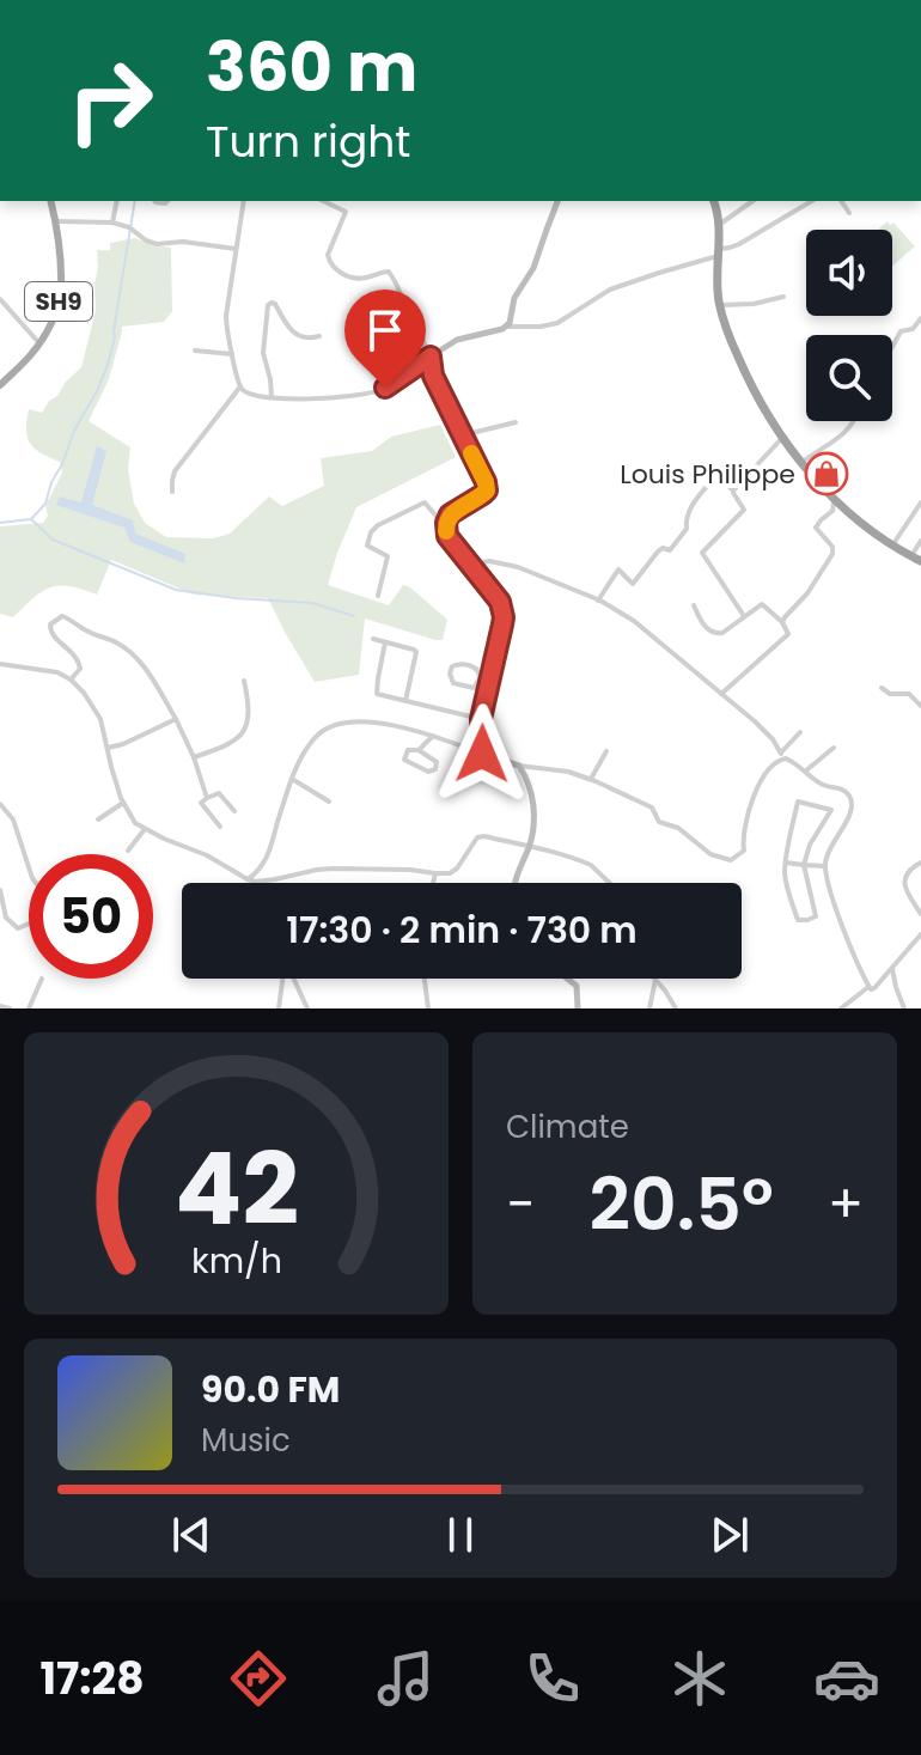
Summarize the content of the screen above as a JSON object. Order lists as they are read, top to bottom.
{
  "streets": {
    "main road": ["SH9"]
  },
  "places": {
    "shop": ["Louis Philippe"]
  },
  "page": {
    "turn": ["360 m", "Turn right"],
    "limit": "50",
    "trip": "17:30 · 2 min · 730 m",
    "tile": "Climate",
    "heat": ["−", "20.5°", "+"],
    "song": ["90.0 FM", "Music"],
    "tabs": "17:28",
    "gauge": ["42", "km/h"]
  }
}
